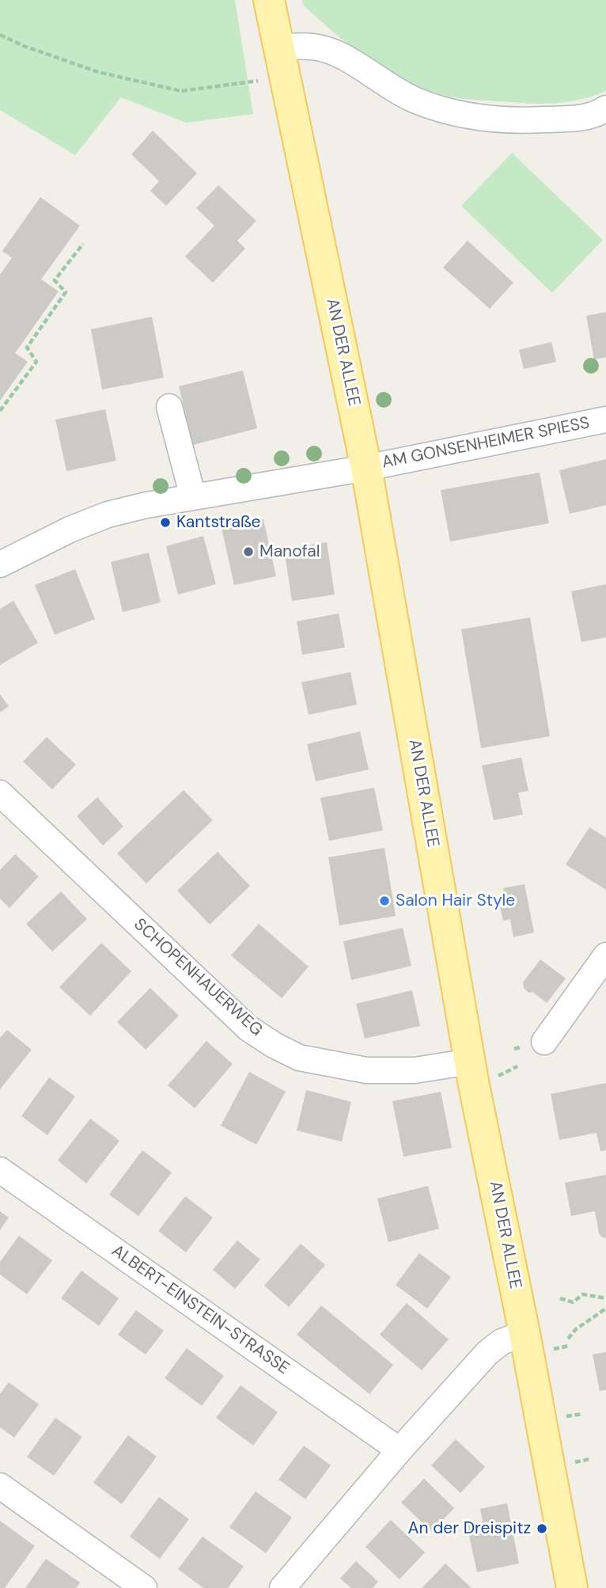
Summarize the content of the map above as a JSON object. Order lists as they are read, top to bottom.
{
  "streets": {
    "main road": ["AN DER ALLEE"],
    "street": ["AM GONSENHEIMER SPIESS", "SCHOPENHAUERWEG", "ALBERT-EINSTEIN-STRASSE"]
  },
  "crossings": [
    ["AN DER ALLEE", "AM GONSENHEIMER SPIESS"],
    ["AN DER ALLEE", "SCHOPENHAUERWEG"]
  ],
  "places": [
    "Kantstraße",
    "Manofal",
    "Salon Hair Style",
    "An der Dreispitz"
  ]
}
